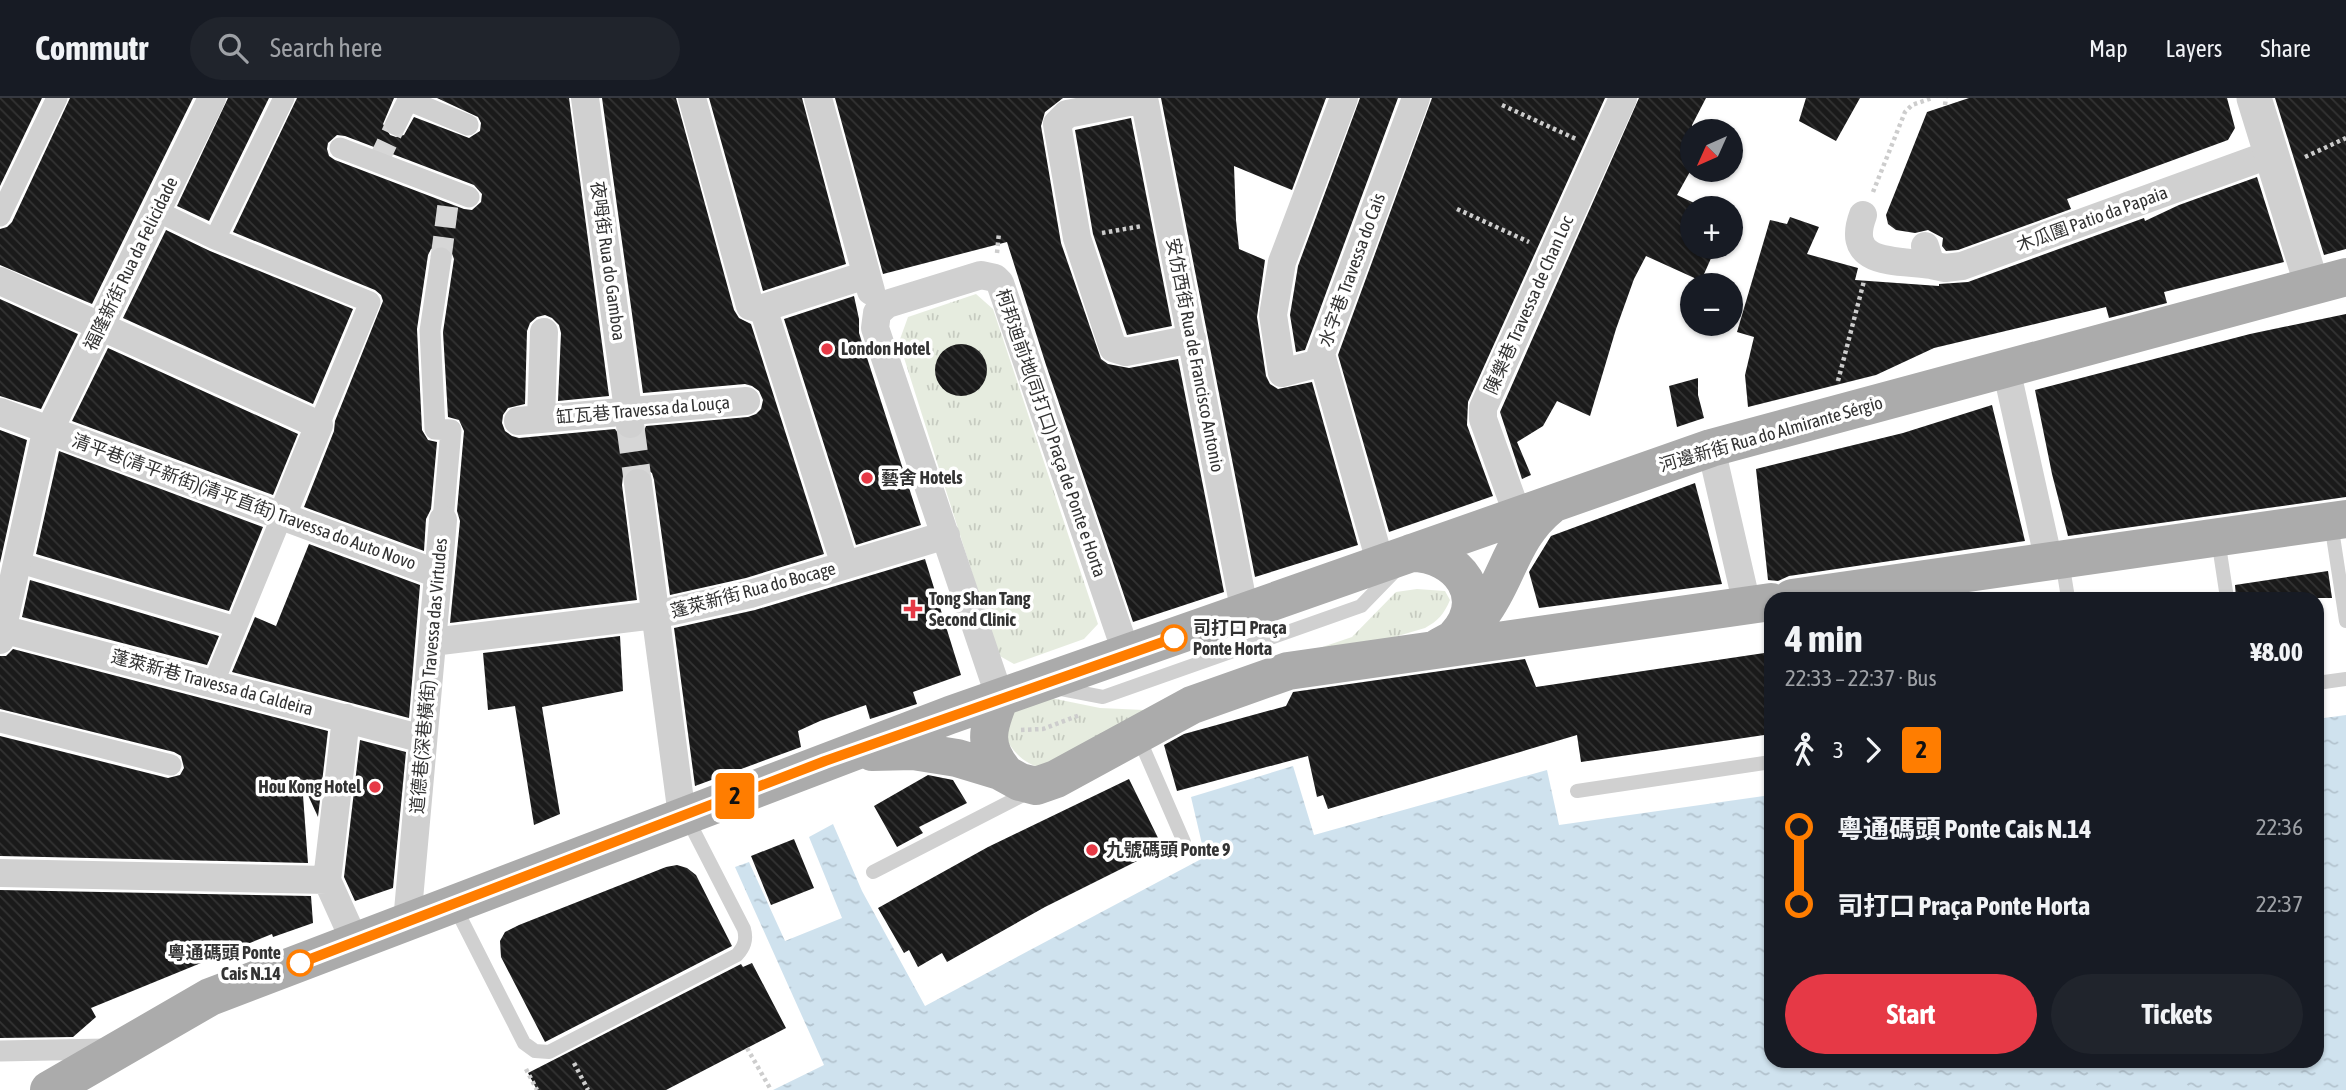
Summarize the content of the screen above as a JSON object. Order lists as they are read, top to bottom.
{
  "streets": {
    "main road": ["河邊新街 Rua do Almirante Sérgio"],
    "street": [
      "木瓜圍 Patio da Papaia",
      "夜呣街 Rua do Gamboa",
      "福隆新街 Rua da Felicidade",
      "水字巷 Travessa do Cais",
      "陳樂巷 Travessa de Chan Loc",
      "安仿西街 Rua de Francisco Antonio",
      "缸瓦巷 Travessa da Louça",
      "柯邦迪前地(司打口) Praça de Ponte e Horta",
      "清平巷(清平新街)(清平直街) Travessa do Auto Novo",
      "蓬萊新街 Rua do Bocage",
      "道德巷(深巷橫街) Travessa das Virtudes",
      "蓬萊新巷 Travessa da Caldeira"
    ]
  },
  "crossings": [
    ["夜呣街 Rua do Gamboa", "缸瓦巷 Travessa da Louça"],
    ["福隆新街 Rua da Felicidade", "清平巷(清平新街)(清平直街) Travessa do Auto Novo"],
    ["福隆新街 Rua da Felicidade", "蓬萊新巷 Travessa da Caldeira"],
    ["水字巷 Travessa do Cais", "河邊新街 Rua do Almirante Sérgio"],
    ["陳樂巷 Travessa de Chan Loc", "河邊新街 Rua do Almirante Sérgio"],
    ["安仿西街 Rua de Francisco Antonio", "河邊新街 Rua do Almirante Sérgio"],
    ["柯邦迪前地(司打口) Praça de Ponte e Horta", "河邊新街 Rua do Almirante Sérgio"],
    ["清平巷(清平新街)(清平直街) Travessa do Auto Novo", "道德巷(深巷橫街) Travessa das Virtudes"],
    ["蓬萊新街 Rua do Bocage", "道德巷(深巷橫街) Travessa das Virtudes"],
    ["道德巷(深巷橫街) Travessa das Virtudes", "蓬萊新巷 Travessa da Caldeira"]
  ],
  "places": {
    "other": [
      "London Hotel",
      "藝舍 Hotels",
      "司打口 Praça Ponte Horta",
      "Hou Kong Hotel",
      "九號碼頭 Ponte 9",
      "粵通碼頭 Ponte Cais N.14"
    ],
    "health": ["Tong Shan Tang Second Clinic"]
  },
  "lines": ["bus line 2"],
  "north": "bottom left",
  "page": {
    "header": "Commutr",
    "search": "Search here",
    "nav": ["Map", "Layers", "Share"],
    "on_map": "2",
    "map_buttons": ["+", "−"],
    "heading": ["4 min", "22:33 – 22:37 · Bus", "¥8.00"],
    "legs": ["3", "2"],
    "list": [
      {
        "name": "粵通碼頭 Ponte Cais N.14",
        "value": "22:36"
      },
      {
        "name": "司打口 Praça Ponte Horta",
        "value": "22:37"
      }
    ],
    "buttons": ["Start", "Tickets"]
  }
}
